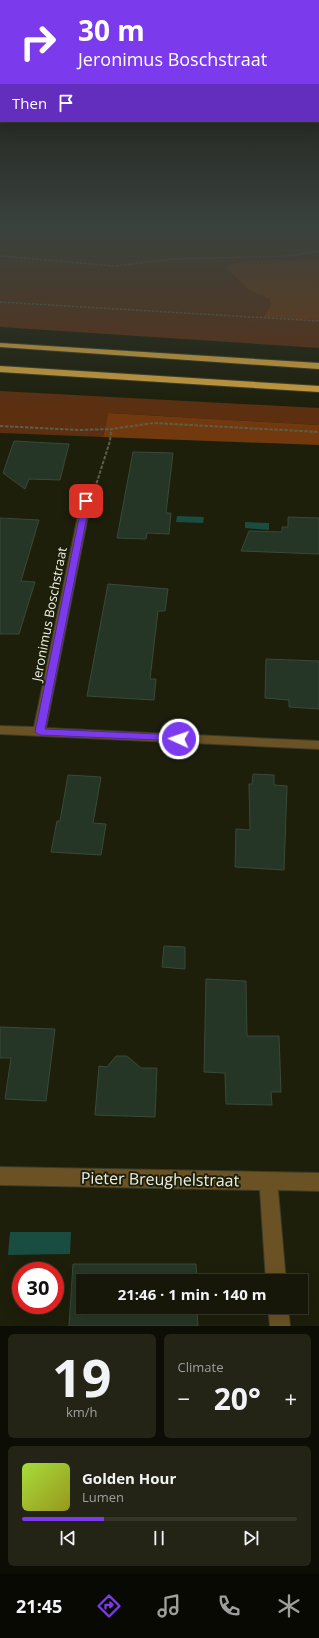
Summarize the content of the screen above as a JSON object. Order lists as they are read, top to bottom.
{
  "streets": {
    "street": ["Jeronimus Boschstraat", "Pieter Breughelstraat"]
  },
  "page": {
    "turn": ["30 m", "Jeronimus Boschstraat"],
    "then": "Then",
    "limit": "30",
    "trip": "21:46 · 1 min · 140 m",
    "tile": [
      ["19", "km/h"],
      "Climate"
    ],
    "heat": ["−", "20°", "+"],
    "song": ["Golden Hour", "Lumen"],
    "tabs": "21:45"
  }
}
